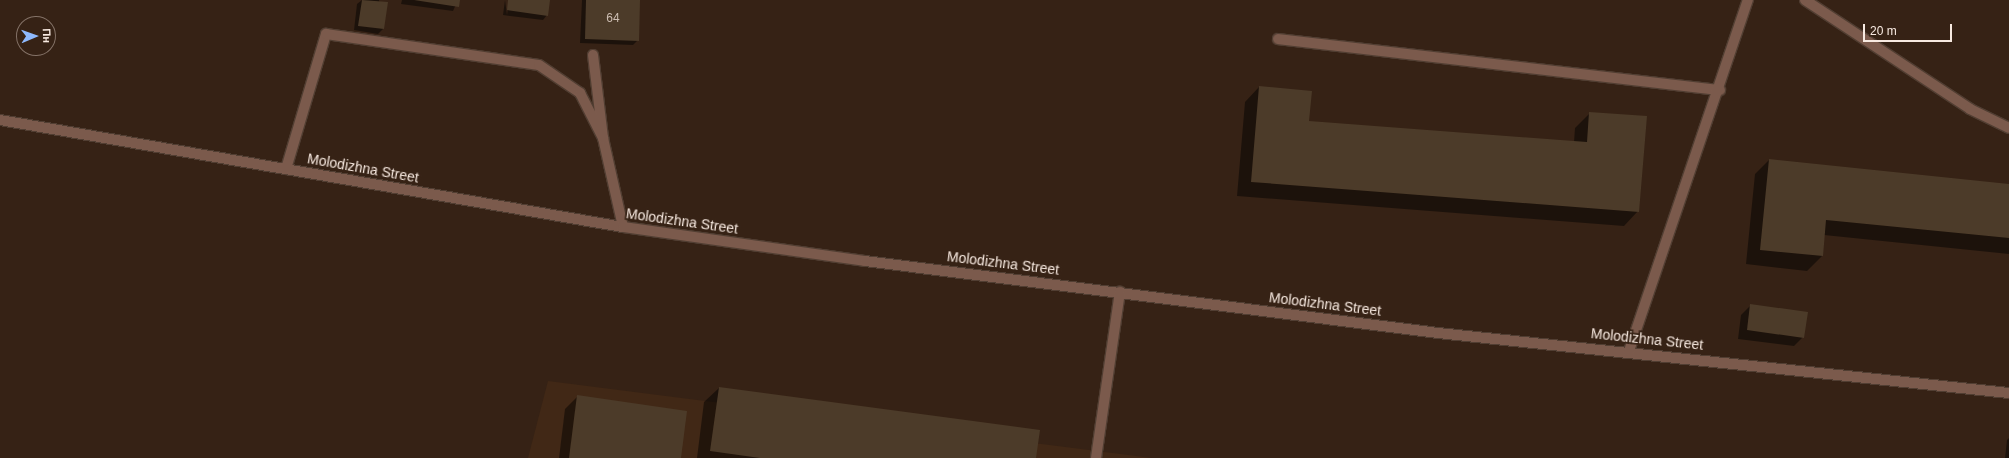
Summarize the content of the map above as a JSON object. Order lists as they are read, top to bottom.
{
  "streets": {
    "street": ["Molodizhna Street"]
  },
  "house_numbers": ["64"],
  "scale_bar": "20 m",
  "north": "right"
}
